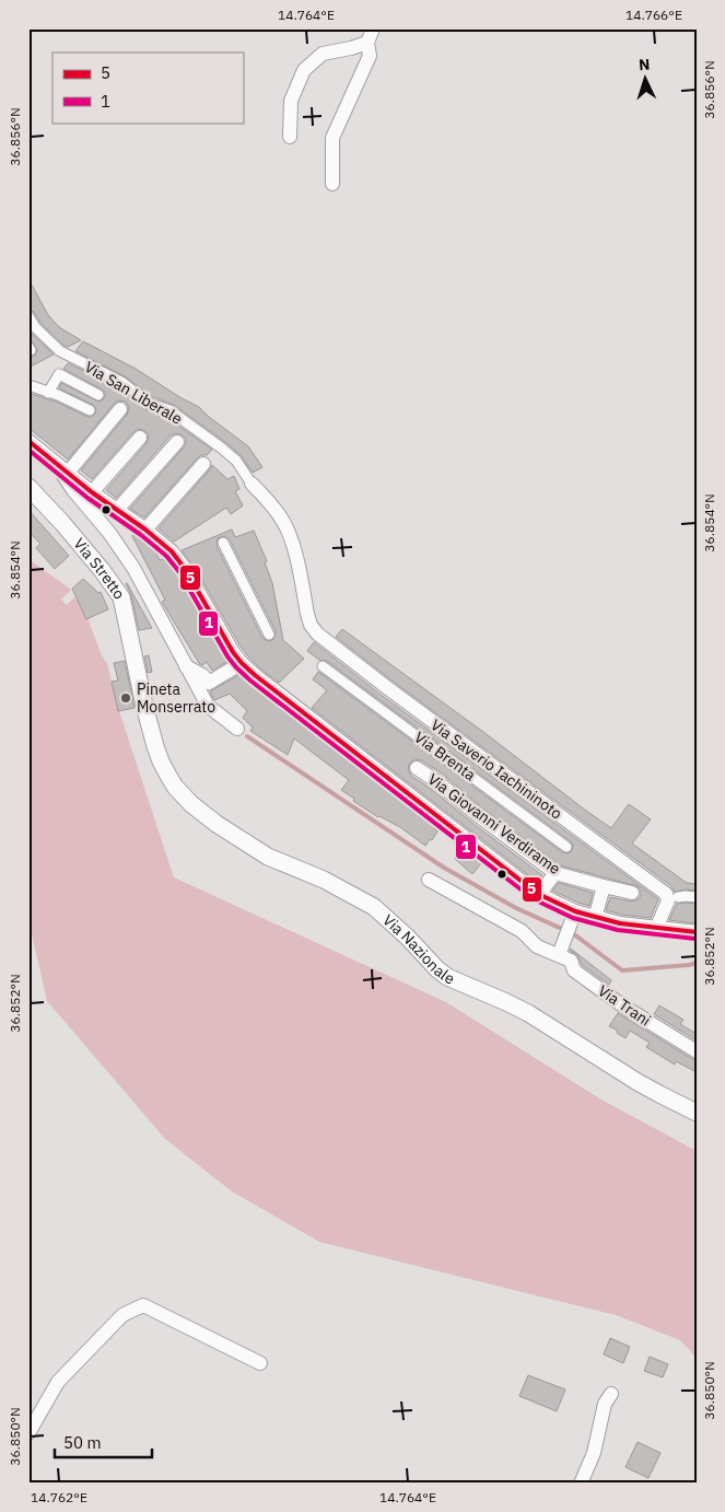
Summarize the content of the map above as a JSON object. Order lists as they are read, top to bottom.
{
  "streets": {
    "street": [
      "Via San Liberale",
      "Via Stretto",
      "Via Brenta",
      "Via Saverio Iachininoto",
      "Via Giovanni Verdirame",
      "Via Nazionale",
      "Via Trani"
    ]
  },
  "crossings": [
    ["Via San Liberale", "Via Saverio Iachininoto"],
    ["Via Stretto", "Via Nazionale"]
  ],
  "places": ["Pineta Monserrato"],
  "lines": ["transit line 5", "transit line 1"],
  "legend": ["5", "1"],
  "scale_bar": "50 m",
  "north": "top",
  "coordinates": [
    "14.764°E",
    "14.766°E",
    "36.856°N",
    "36.854°N",
    "36.852°N",
    "36.850°N",
    "14.762°E"
  ]
}
